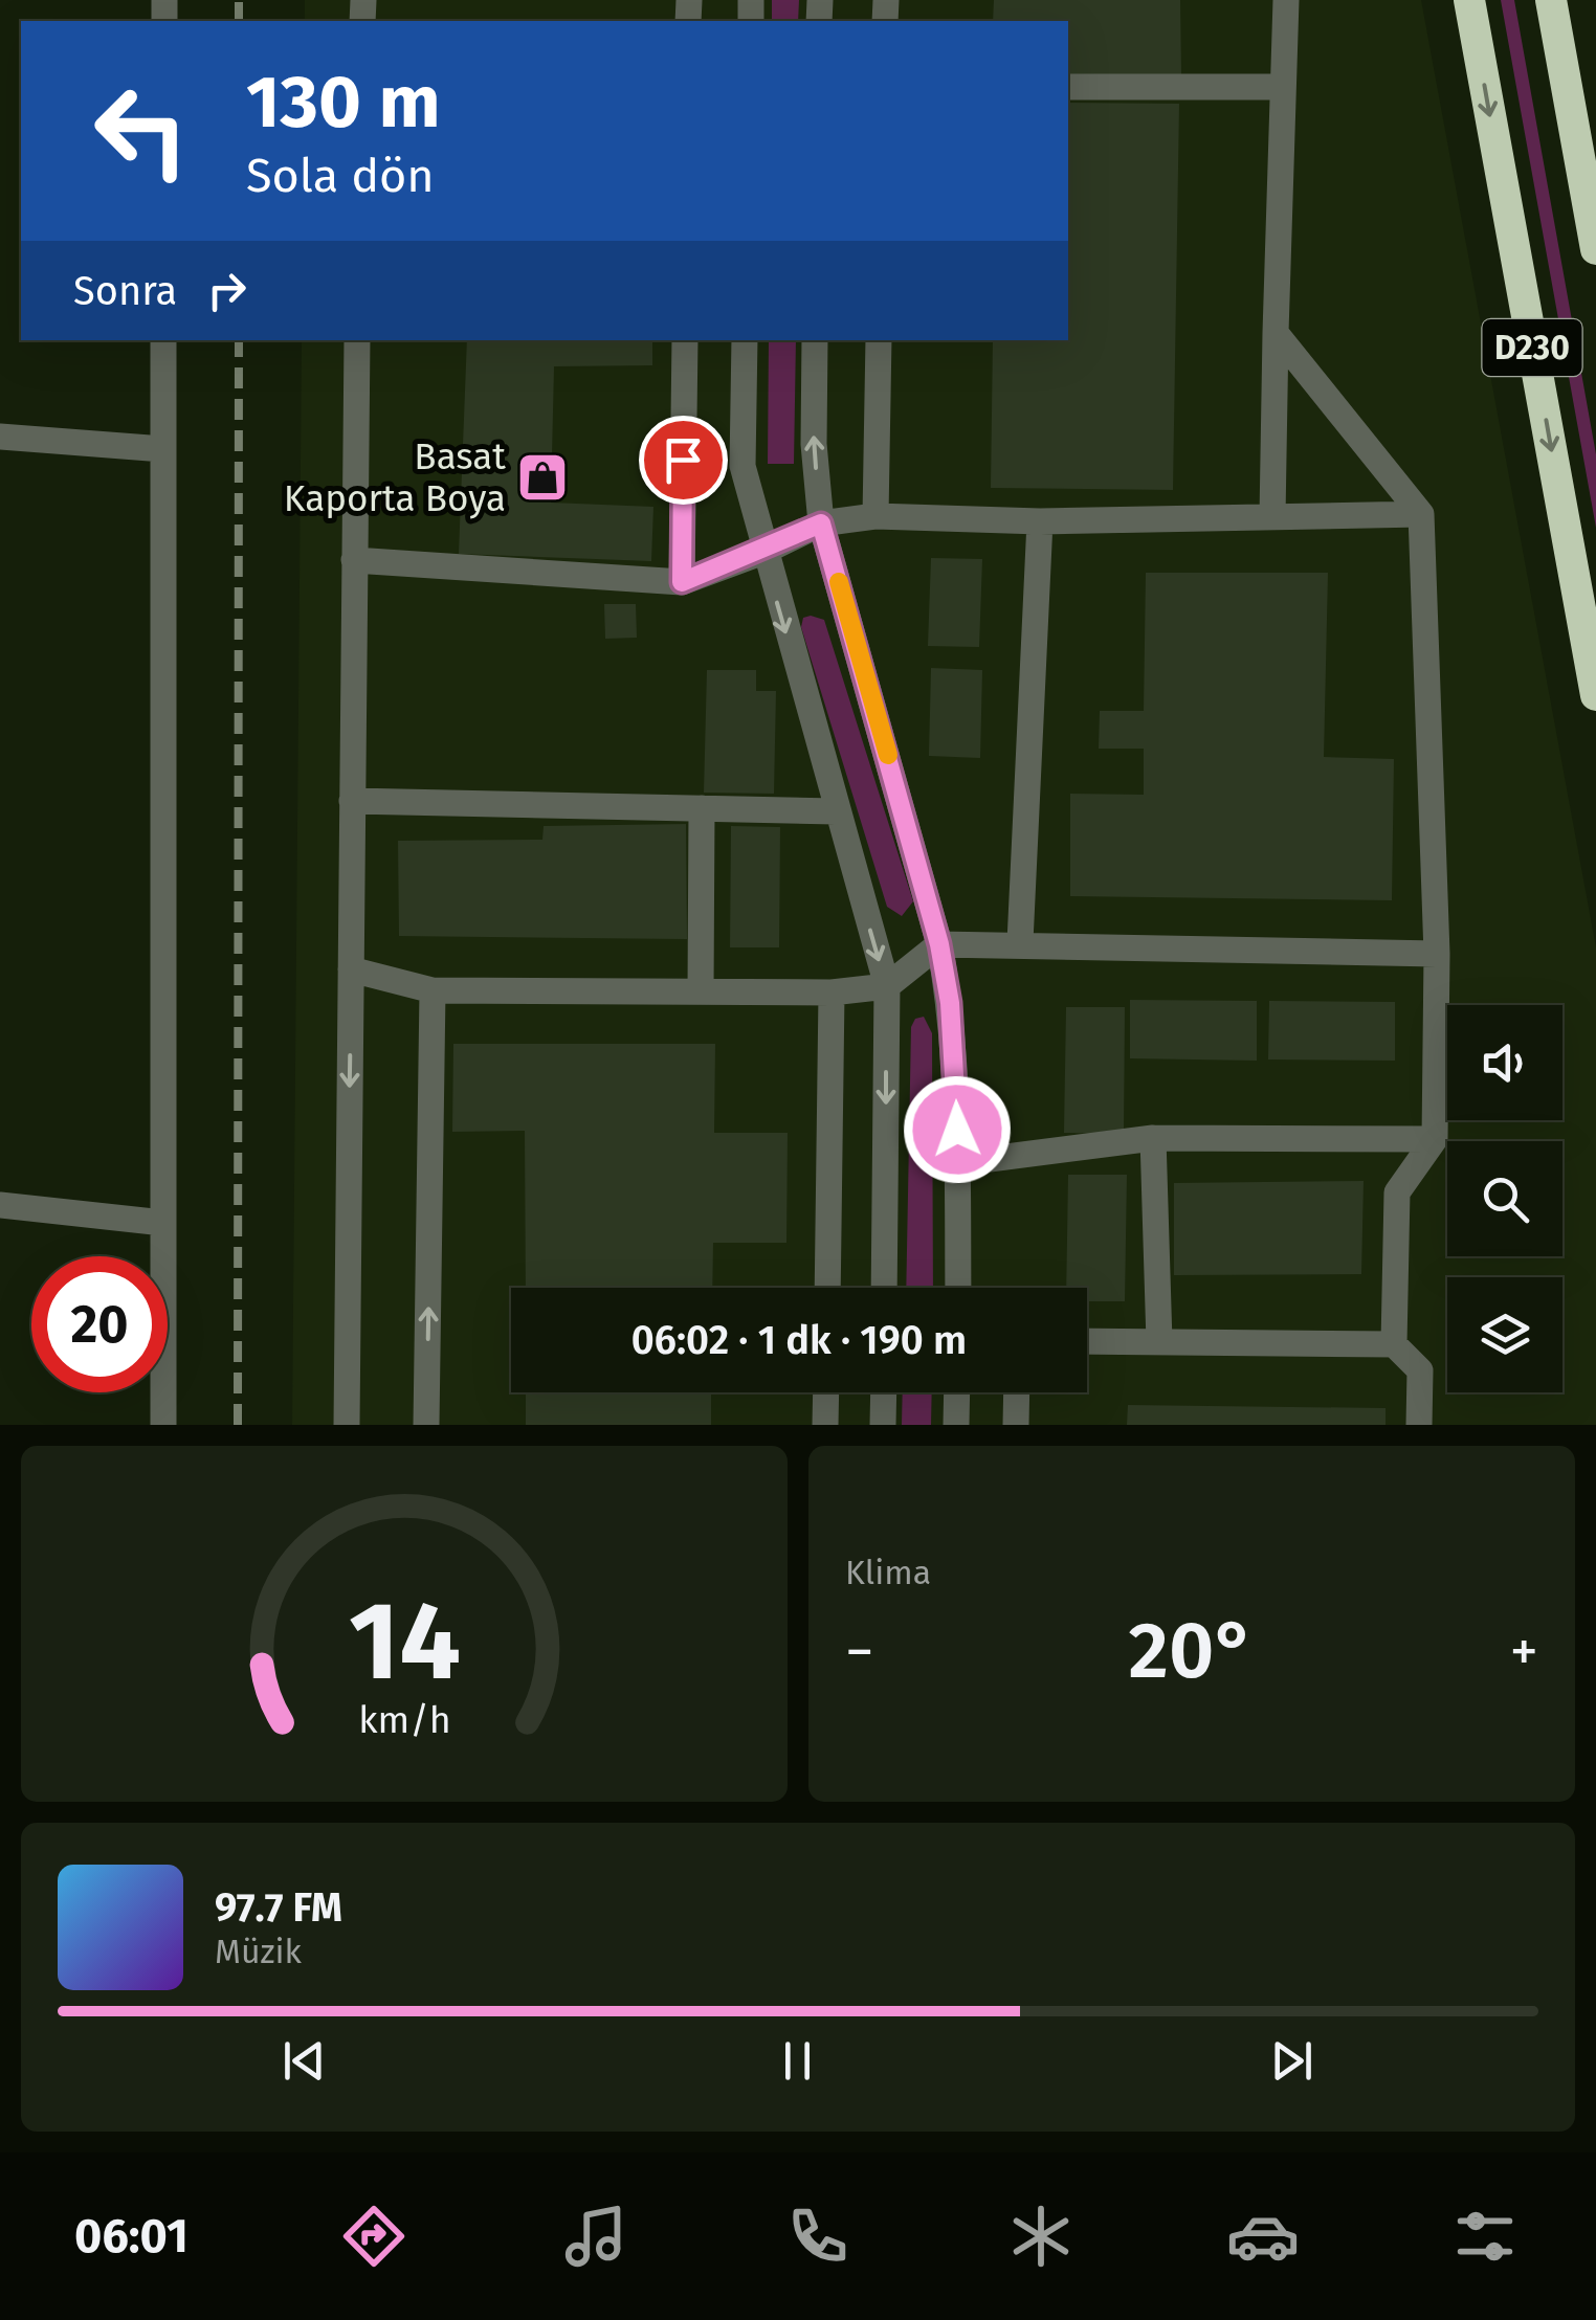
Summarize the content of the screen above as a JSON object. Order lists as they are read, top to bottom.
{
  "streets": {
    "highway": ["D230"]
  },
  "places": {
    "shop": ["Basat Kaporta Boya"]
  },
  "page": {
    "turn": ["130 m", "Sola dön"],
    "then": "Sonra",
    "limit": "20",
    "trip": "06:02 · 1 dk · 190 m",
    "tile": "Klima",
    "heat": ["−", "20°", "+"],
    "song": ["97.7 FM", "Müzik"],
    "tabs": "06:01",
    "gauge": ["14", "km/h"]
  }
}
